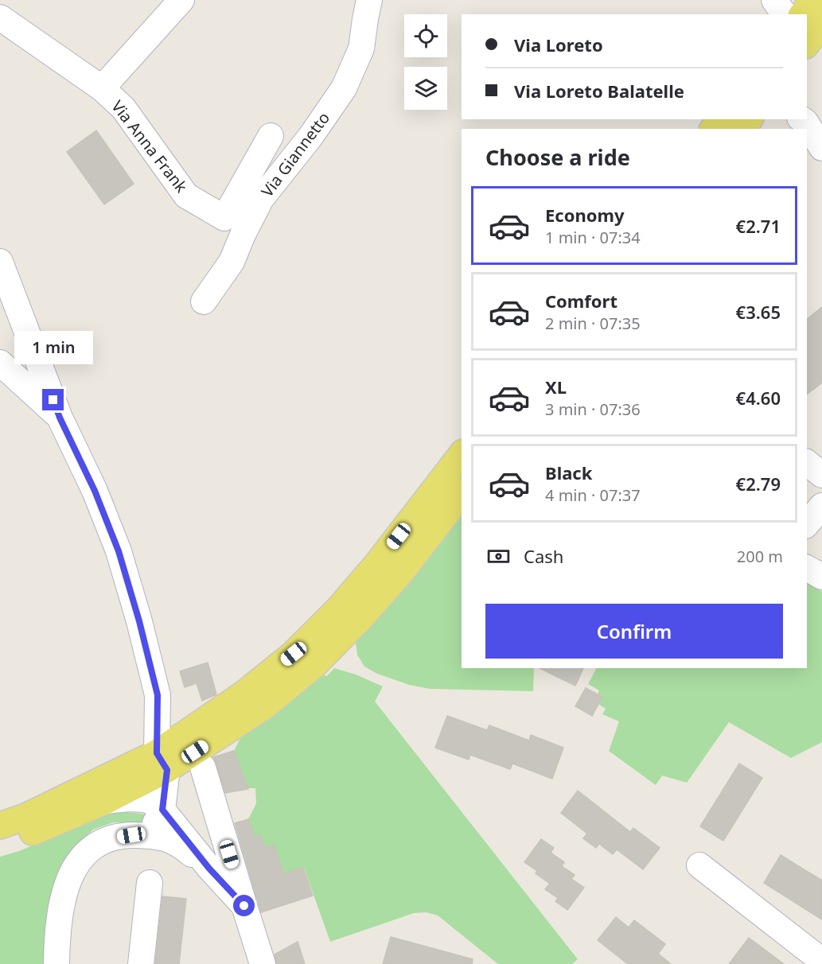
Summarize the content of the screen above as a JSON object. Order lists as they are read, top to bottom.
{
  "streets": {
    "street": ["Via Anna Frank", "Via Giannetto"]
  },
  "crossings": [
    ["Via Anna Frank", "Via Giannetto"]
  ],
  "page": {
    "banner": ["Via Loreto", "Via Loreto Balatelle"],
    "heading": "Choose a ride",
    "list": [
      {
        "name": "Economy",
        "note": "1 min · 07:34",
        "value": "€2.71"
      },
      {
        "name": "Comfort",
        "note": "2 min · 07:35",
        "value": "€3.65"
      },
      {
        "name": "XL",
        "note": "3 min · 07:36",
        "value": "€4.60"
      },
      {
        "name": "Black",
        "note": "4 min · 07:37",
        "value": "€2.79"
      }
    ],
    "bubble": "1 min",
    "pay": ["Cash", "200 m"],
    "buttons": "Confirm"
  }
}
